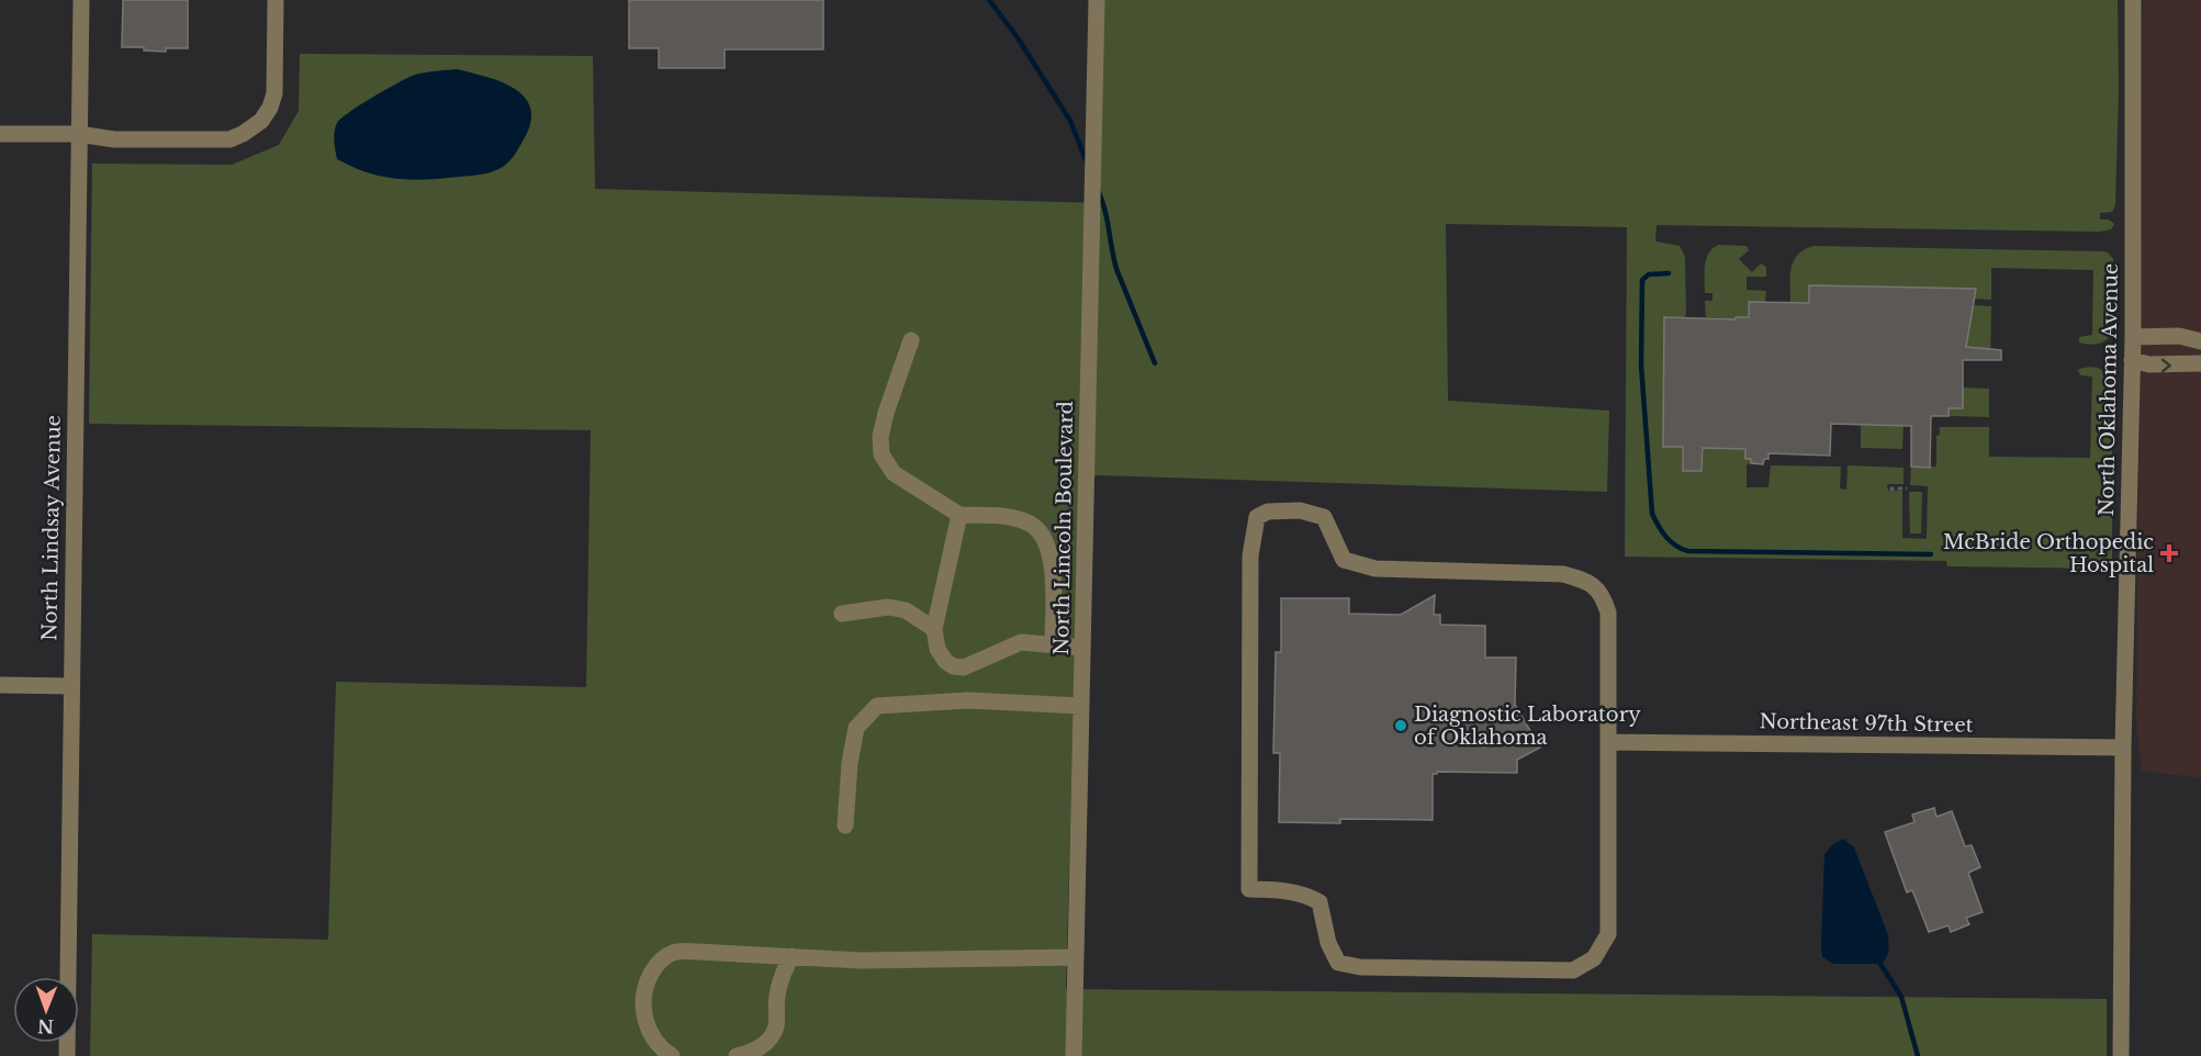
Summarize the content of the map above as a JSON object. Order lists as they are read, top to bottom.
{
  "streets": {
    "street": [
      "North Oklahoma Avenue",
      "North Lindsay Avenue",
      "North Lincoln Boulevard",
      "Northeast 97th Street"
    ]
  },
  "crossings": [
    ["North Oklahoma Avenue", "Northeast 97th Street"]
  ],
  "places": {
    "health": ["McBride Orthopedic Hospital"],
    "other": ["Diagnostic Laboratory of Oklahoma"]
  },
  "north": "bottom"
}
